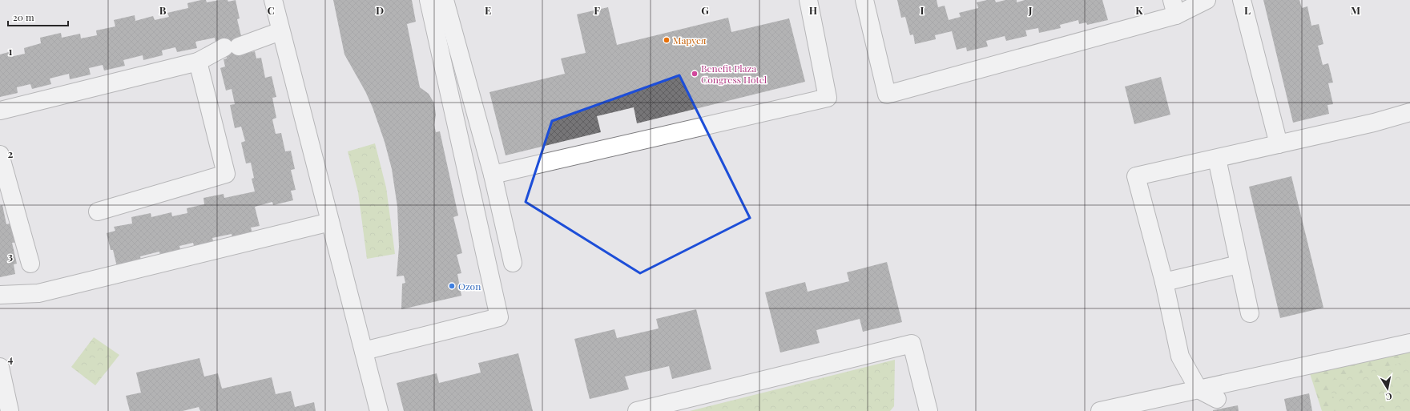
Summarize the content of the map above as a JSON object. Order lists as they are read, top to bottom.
{
  "places": ["Маруся", "Benefit Plaza Congress Hotel", "Ozon"],
  "scale_bar": "20 m",
  "north": "bottom",
  "grid": {
    "columns": [
      "B",
      "C",
      "D",
      "E",
      "F",
      "G",
      "H",
      "I",
      "J",
      "K",
      "L",
      "M"
    ],
    "rows": [
      "1",
      "2",
      "3",
      "4"
    ]
  }
}
